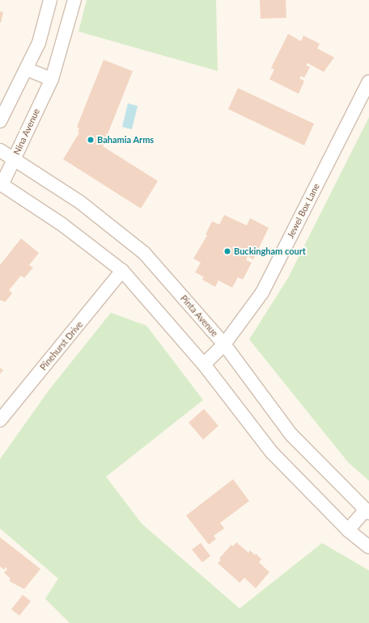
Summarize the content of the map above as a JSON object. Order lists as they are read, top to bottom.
{
  "streets": {
    "street": [
      "Nina Avenue",
      "Jewel Box Lane",
      "Pinta Avenue",
      "Pinehurst Drive"
    ]
  },
  "crossings": [
    ["Nina Avenue", "Pinta Avenue"],
    ["Jewel Box Lane", "Pinta Avenue"]
  ],
  "places": ["Bahamia Arms", "Buckingham court"]
}
